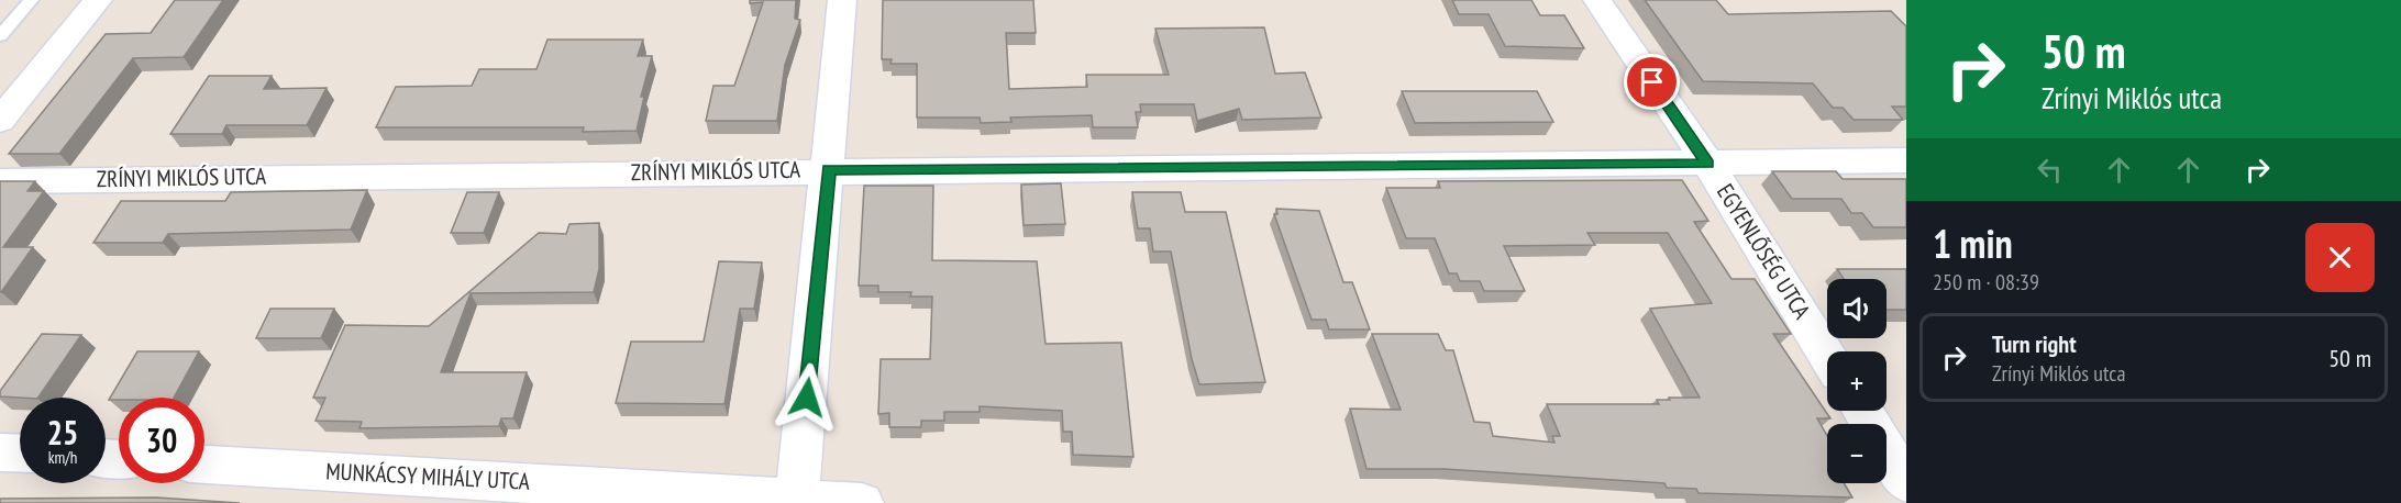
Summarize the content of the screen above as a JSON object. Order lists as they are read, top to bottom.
{
  "streets": {
    "street": ["ZRÍNYI MIKLÓS UTCA", "EGYENLŐSÉG UTCA", "MUNKÁCSY MIHÁLY UTCA"]
  },
  "crossings": [
    ["ZRÍNYI MIKLÓS UTCA", "EGYENLŐSÉG UTCA"]
  ],
  "page": {
    "turn": ["50 m", "Zrínyi Miklós utca"],
    "heading": ["1 min", "250 m · 08:39"],
    "map_buttons": ["+", "−"],
    "list": [
      {
        "name": "Turn right",
        "note": "Zrínyi Miklós utca",
        "value": "50 m"
      }
    ],
    "speed": "25 km/h",
    "limit": "30"
  }
}
